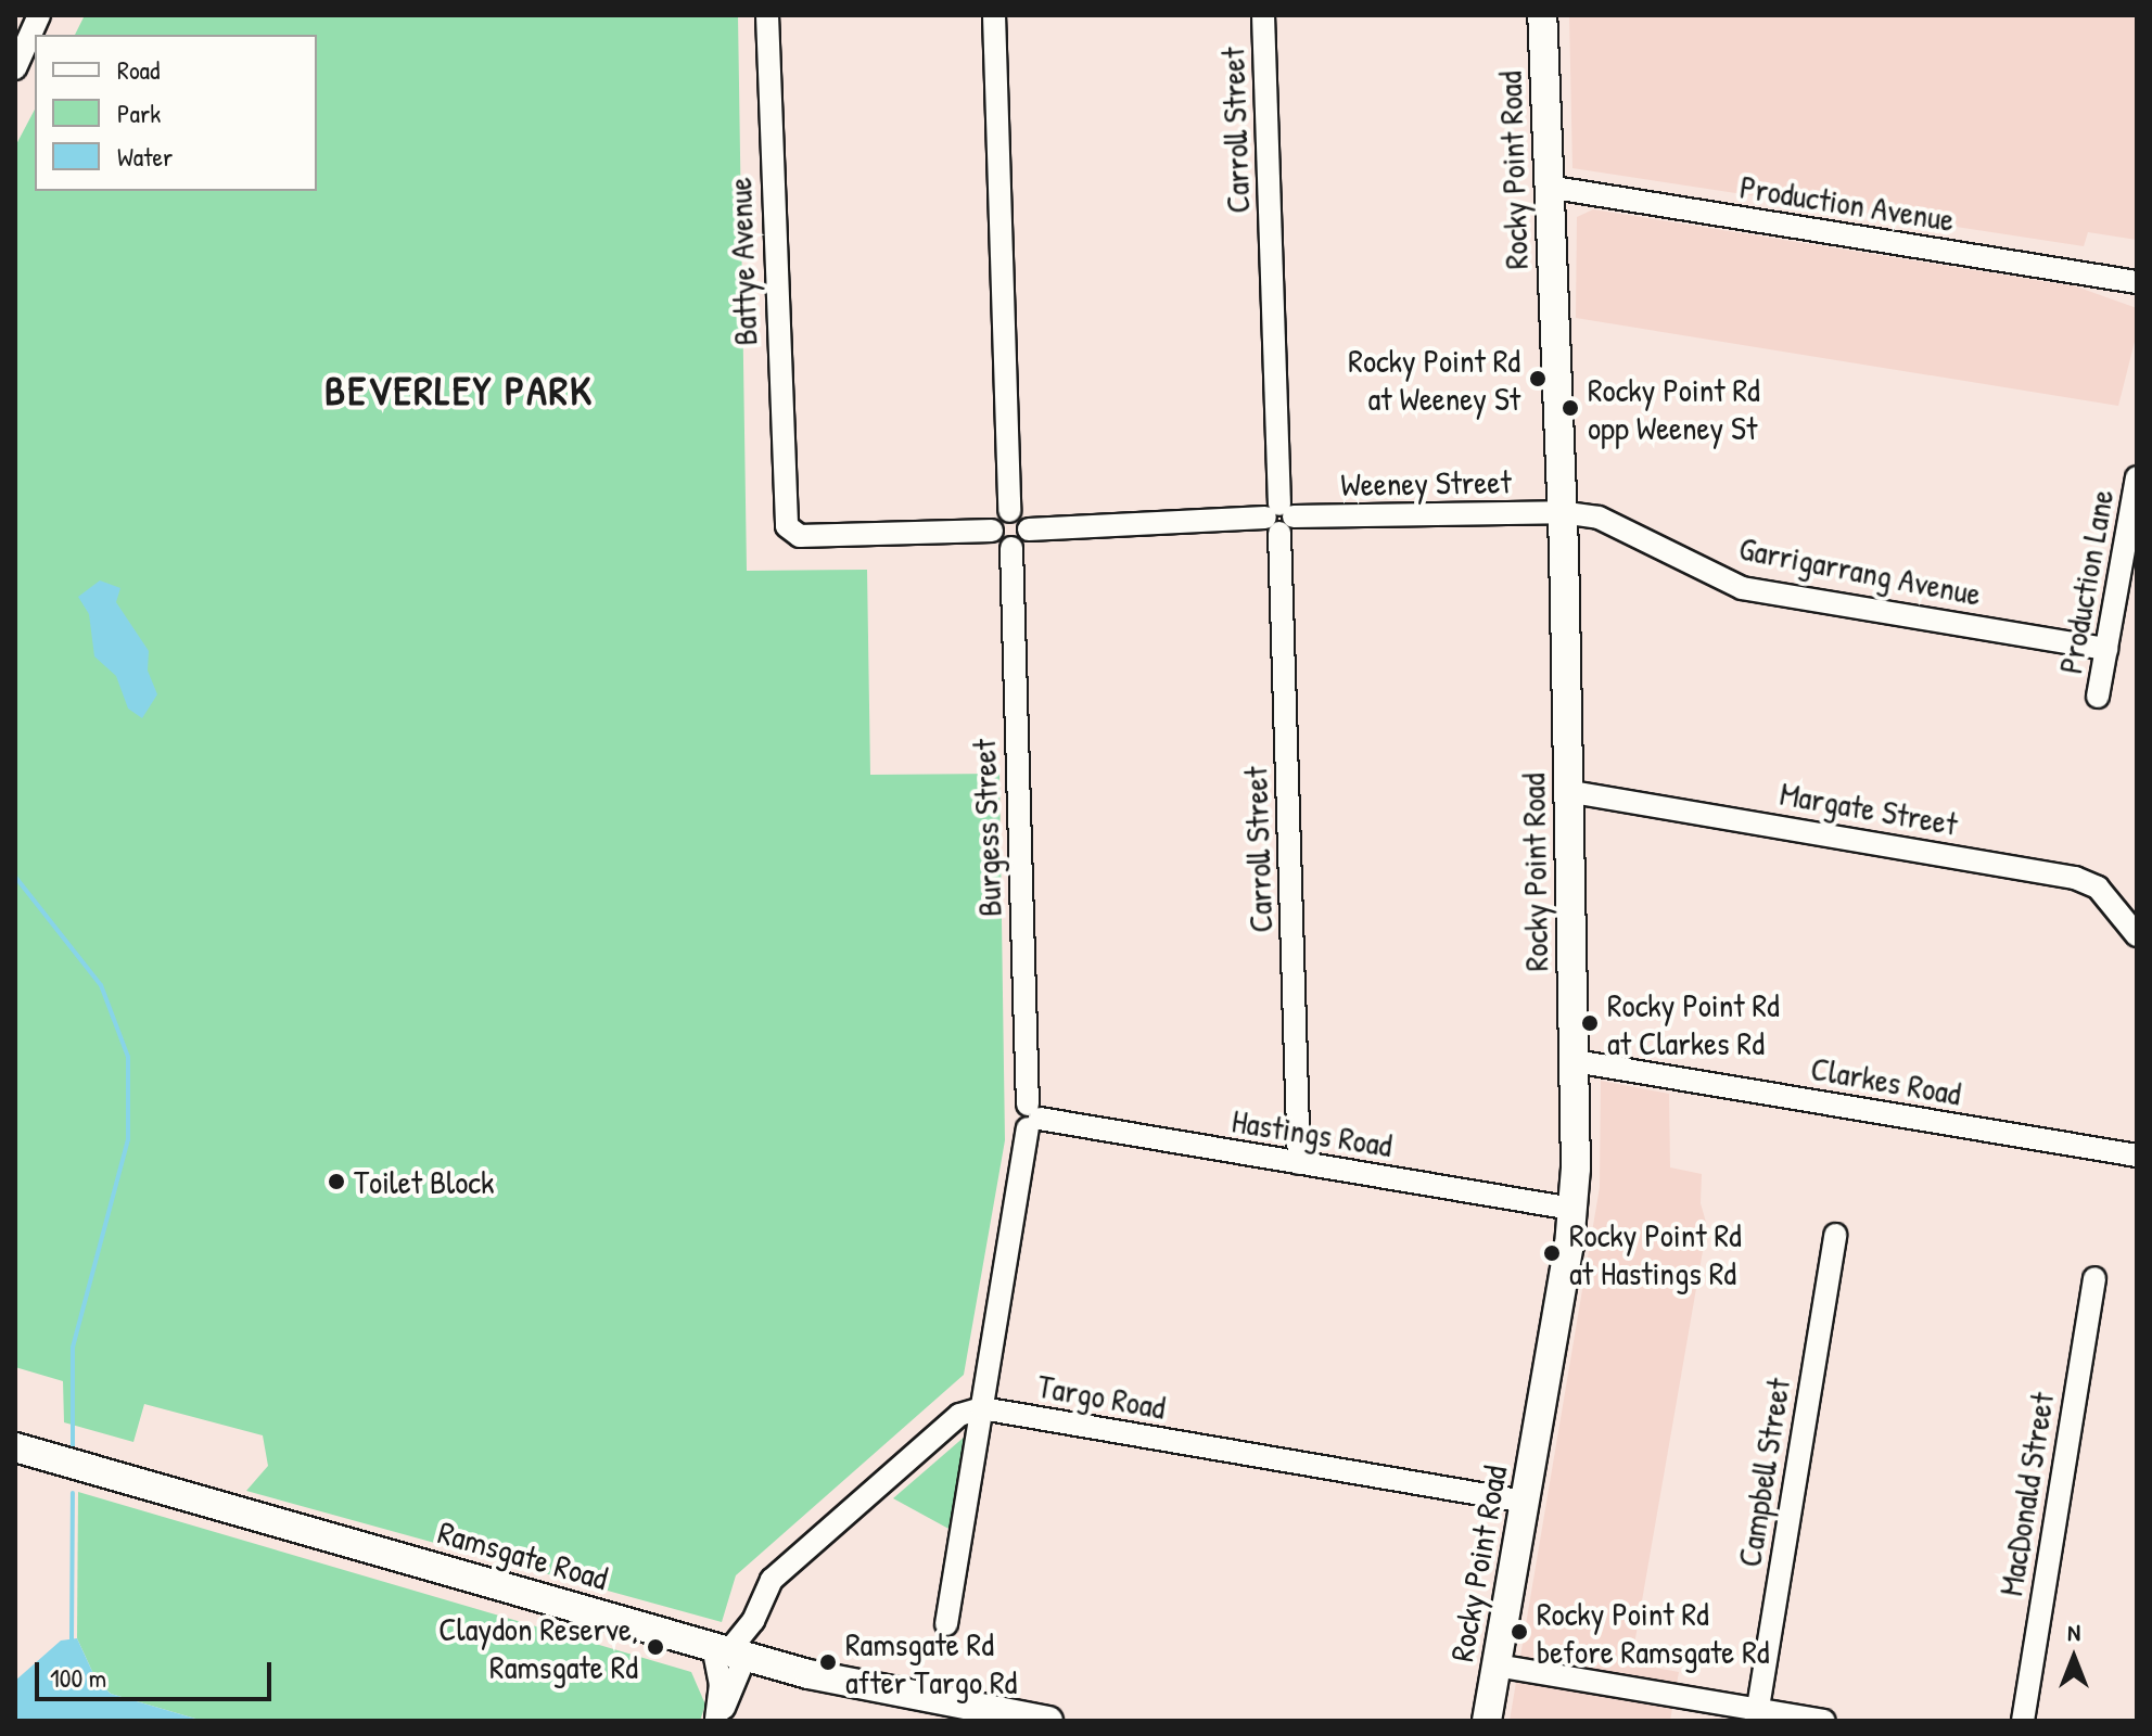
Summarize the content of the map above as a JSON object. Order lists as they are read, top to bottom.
{
  "streets": {
    "main road": ["Rocky Point Road", "Ramsgate Road"],
    "street": [
      "Carroll Street",
      "Production Avenue",
      "Battye Avenue",
      "Weeney Street",
      "Garrigarrang Avenue",
      "Production Lane",
      "Margate Street",
      "Burgess Street",
      "Clarkes Road",
      "Hastings Road",
      "Targo Road",
      "Campbell Street",
      "MacDonald Street"
    ]
  },
  "crossings": [
    ["Carroll Street", "Weeney Street"],
    ["Carroll Street", "Hastings Road"],
    ["Rocky Point Road", "Production Avenue"],
    ["Rocky Point Road", "Weeney Street"],
    ["Rocky Point Road", "Garrigarrang Avenue"],
    ["Rocky Point Road", "Margate Street"],
    ["Rocky Point Road", "Clarkes Road"],
    ["Rocky Point Road", "Hastings Road"],
    ["Rocky Point Road", "Targo Road"],
    ["Battye Avenue", "Weeney Street"],
    ["Battye Avenue", "Burgess Street"],
    ["Weeney Street", "Garrigarrang Avenue"],
    ["Weeney Street", "Burgess Street"],
    ["Garrigarrang Avenue", "Production Lane"],
    ["Burgess Street", "Hastings Road"],
    ["Burgess Street", "Targo Road"]
  ],
  "districts": ["BEVERLEY PARK"],
  "places": [
    "Rocky Point Rd at Weeney St",
    "Rocky Point Rd opp Weeney St",
    "Rocky Point Rd at Clarkes Rd",
    "Toilet Block",
    "Rocky Point Rd at Hastings Rd",
    "Rocky Point Rd before Ramsgate Rd",
    "Claydon Reserve, Ramsgate Rd",
    "Ramsgate Rd after Targo Rd"
  ],
  "legend": ["Road", "Park", "Water"],
  "scale_bar": "100 m",
  "north": "top"
}
